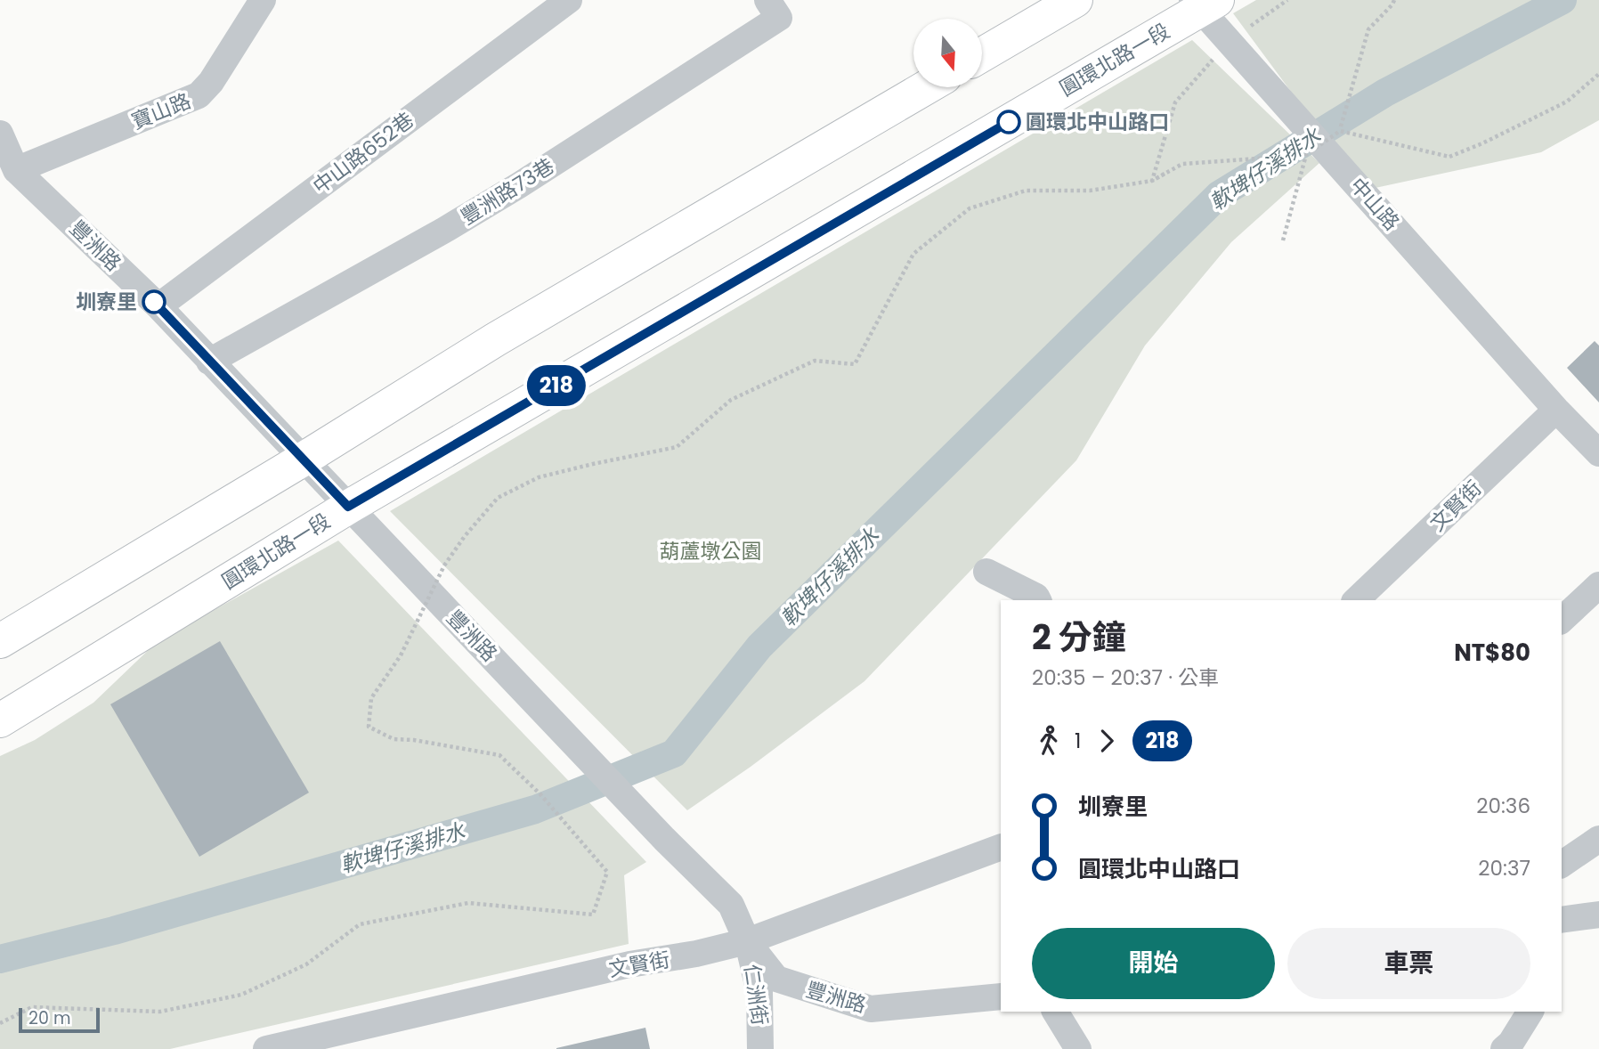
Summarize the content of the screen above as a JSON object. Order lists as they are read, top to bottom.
{
  "streets": {
    "main road": ["圓環北路一段"],
    "street": [
      "寶山路",
      "中山路652巷",
      "豐洲路73巷",
      "中山路",
      "豐洲路",
      "文賢街",
      "仁洲街"
    ]
  },
  "crossings": [
    ["圓環北路一段", "中山路"],
    ["圓環北路一段", "豐洲路"],
    ["寶山路", "豐洲路"],
    ["中山路652巷", "豐洲路"],
    ["豐洲路73巷", "豐洲路"],
    ["中山路", "文賢街"],
    ["豐洲路", "文賢街"],
    ["豐洲路", "仁洲街"],
    ["文賢街", "仁洲街"]
  ],
  "water": ["軟埤仔溪排水"],
  "parks": ["葫蘆墩公園"],
  "places": ["圓環北中山路口", "圳寮里"],
  "lines": ["bus line 218"],
  "scale_bar": "20 m",
  "north": "bottom",
  "page": {
    "on_map": "218",
    "heading": ["2 分鐘", "20:35 – 20:37 · 公車", "NT$80"],
    "legs": ["1", "218"],
    "list": [
      {
        "name": "圳寮里",
        "value": "20:36"
      },
      {
        "name": "圓環北中山路口",
        "value": "20:37"
      }
    ],
    "buttons": ["開始", "車票"],
    "scale": "20 m"
  }
}
